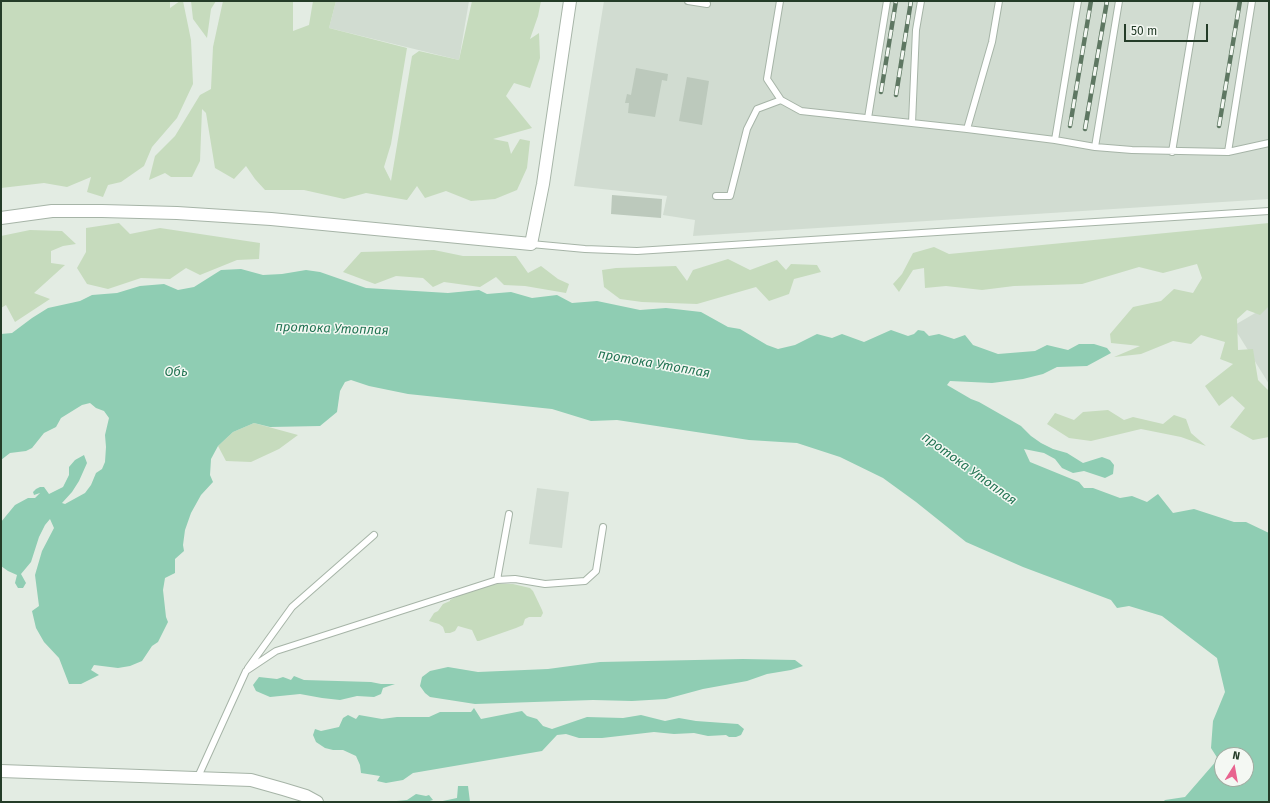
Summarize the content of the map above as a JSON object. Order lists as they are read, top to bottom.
{
  "water": ["протока Утоплая", "Обь"],
  "scale_bar": "50 m",
  "north": "top"
}
